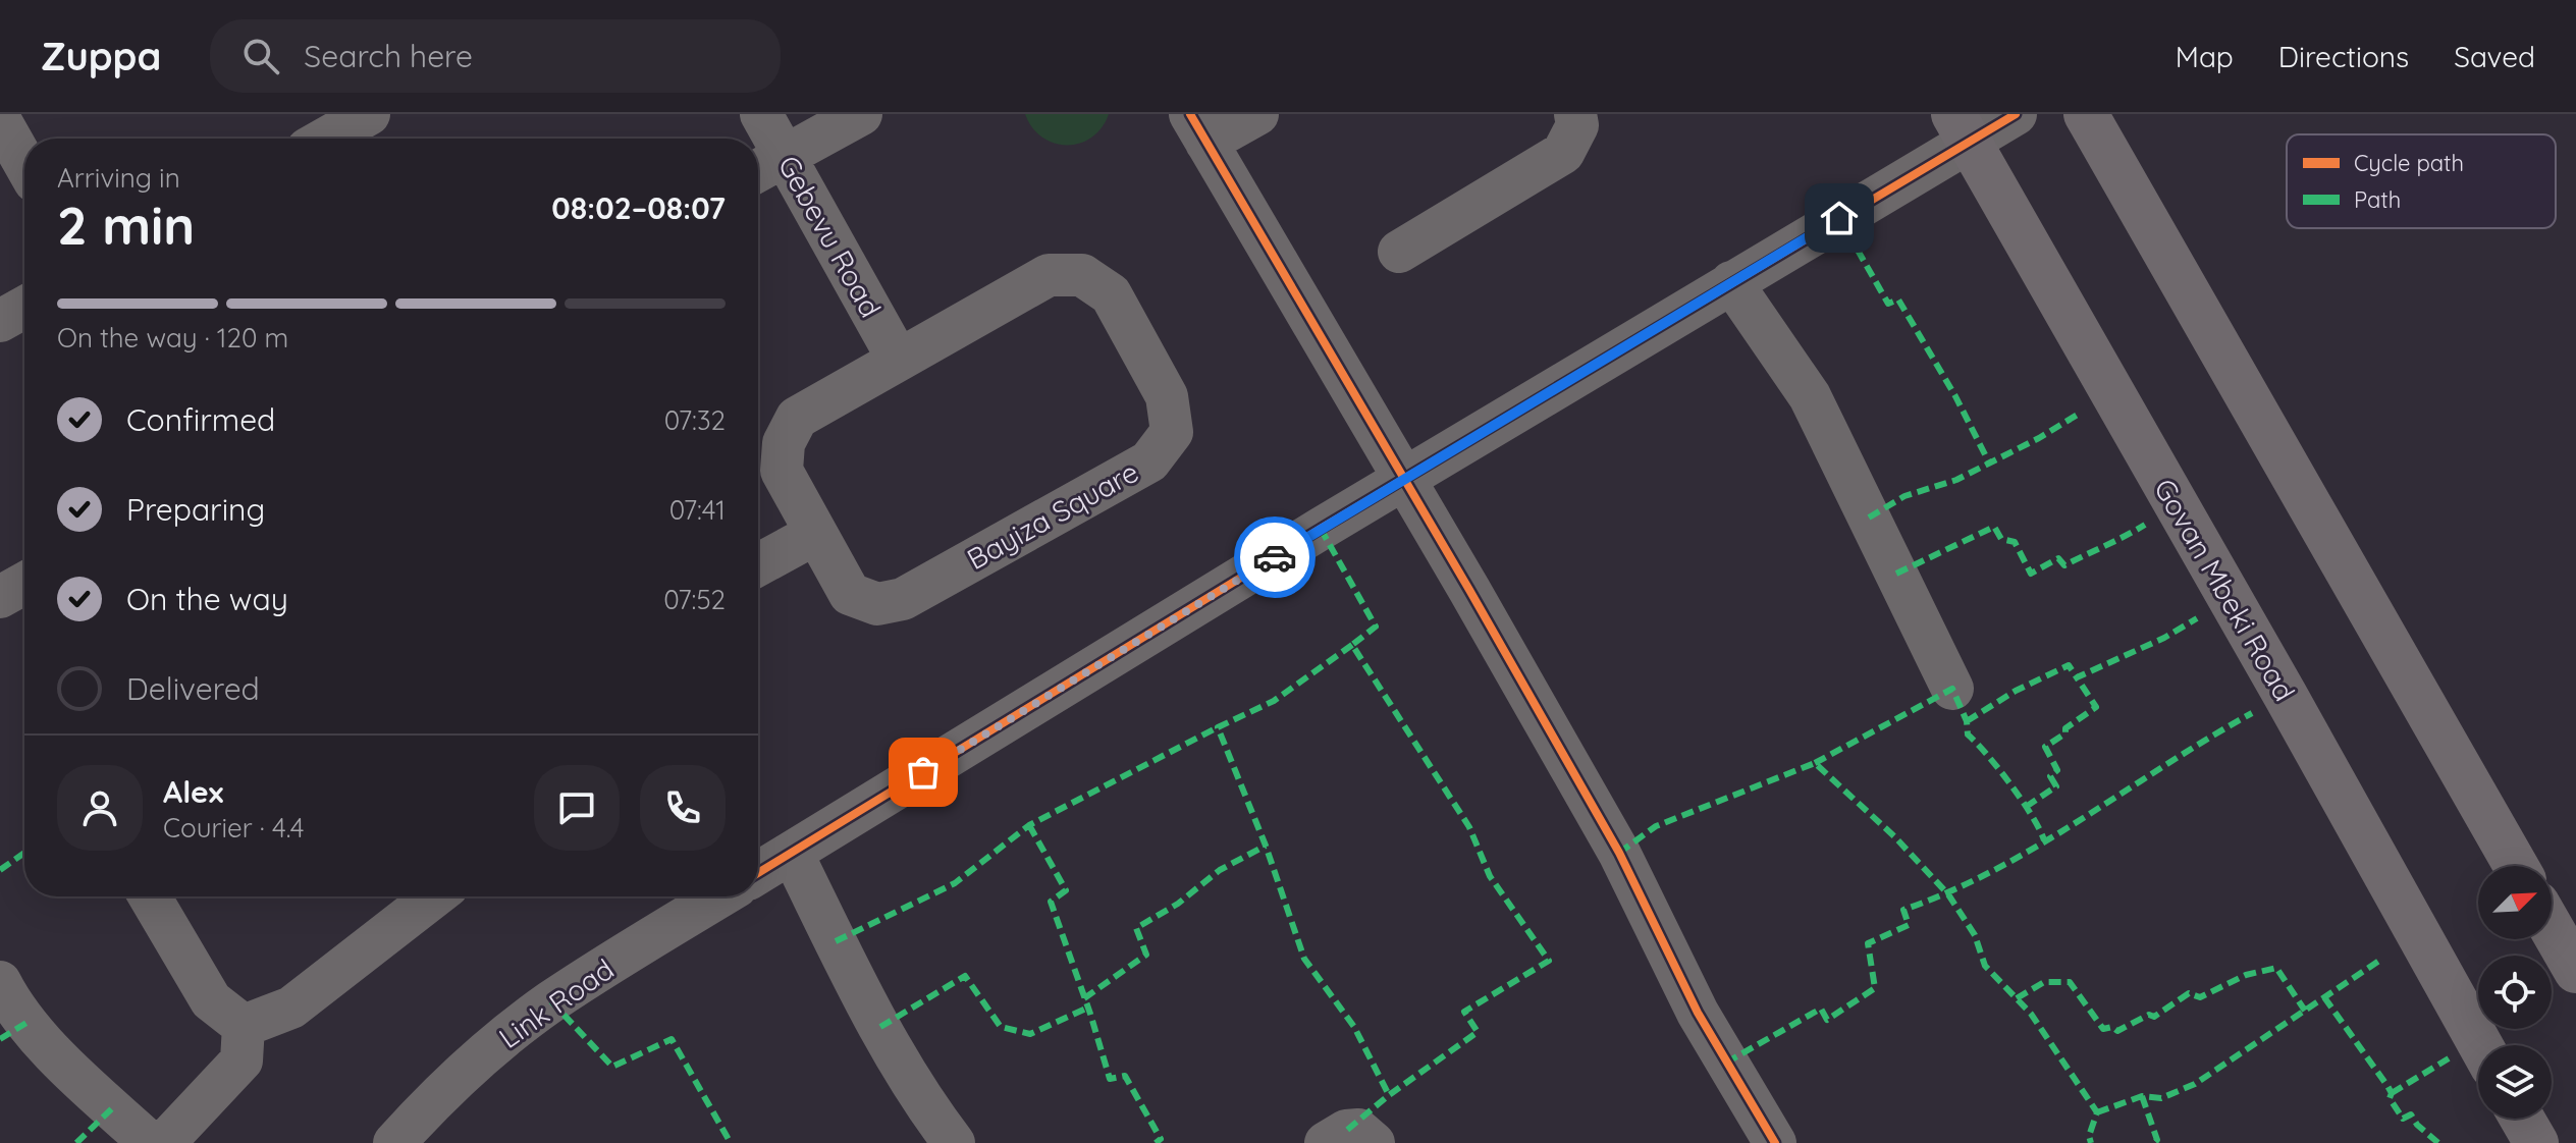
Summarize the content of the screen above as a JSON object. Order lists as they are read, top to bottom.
{
  "streets": {
    "main road": ["Govan Mbeki Road"],
    "street": ["Gebevu Road", "Bayiza Square", "Link Road"]
  },
  "crossings": [
    ["Gebevu Road", "Bayiza Square"]
  ],
  "legend": ["Cycle path", "Path"],
  "north": "top right",
  "page": {
    "header": "Zuppa",
    "search": "Search here",
    "nav": ["Map", "Directions", "Saved"],
    "heading": ["2 min", "Arriving in", "08:02–08:07"],
    "panel": ["Alex", "Courier · 4.4"],
    "bar": "On the way · 120 m",
    "list": [
      ["Confirmed", "07:32"],
      ["Preparing", "07:41"],
      ["On the way", "07:52"],
      "Delivered"
    ]
  }
}
